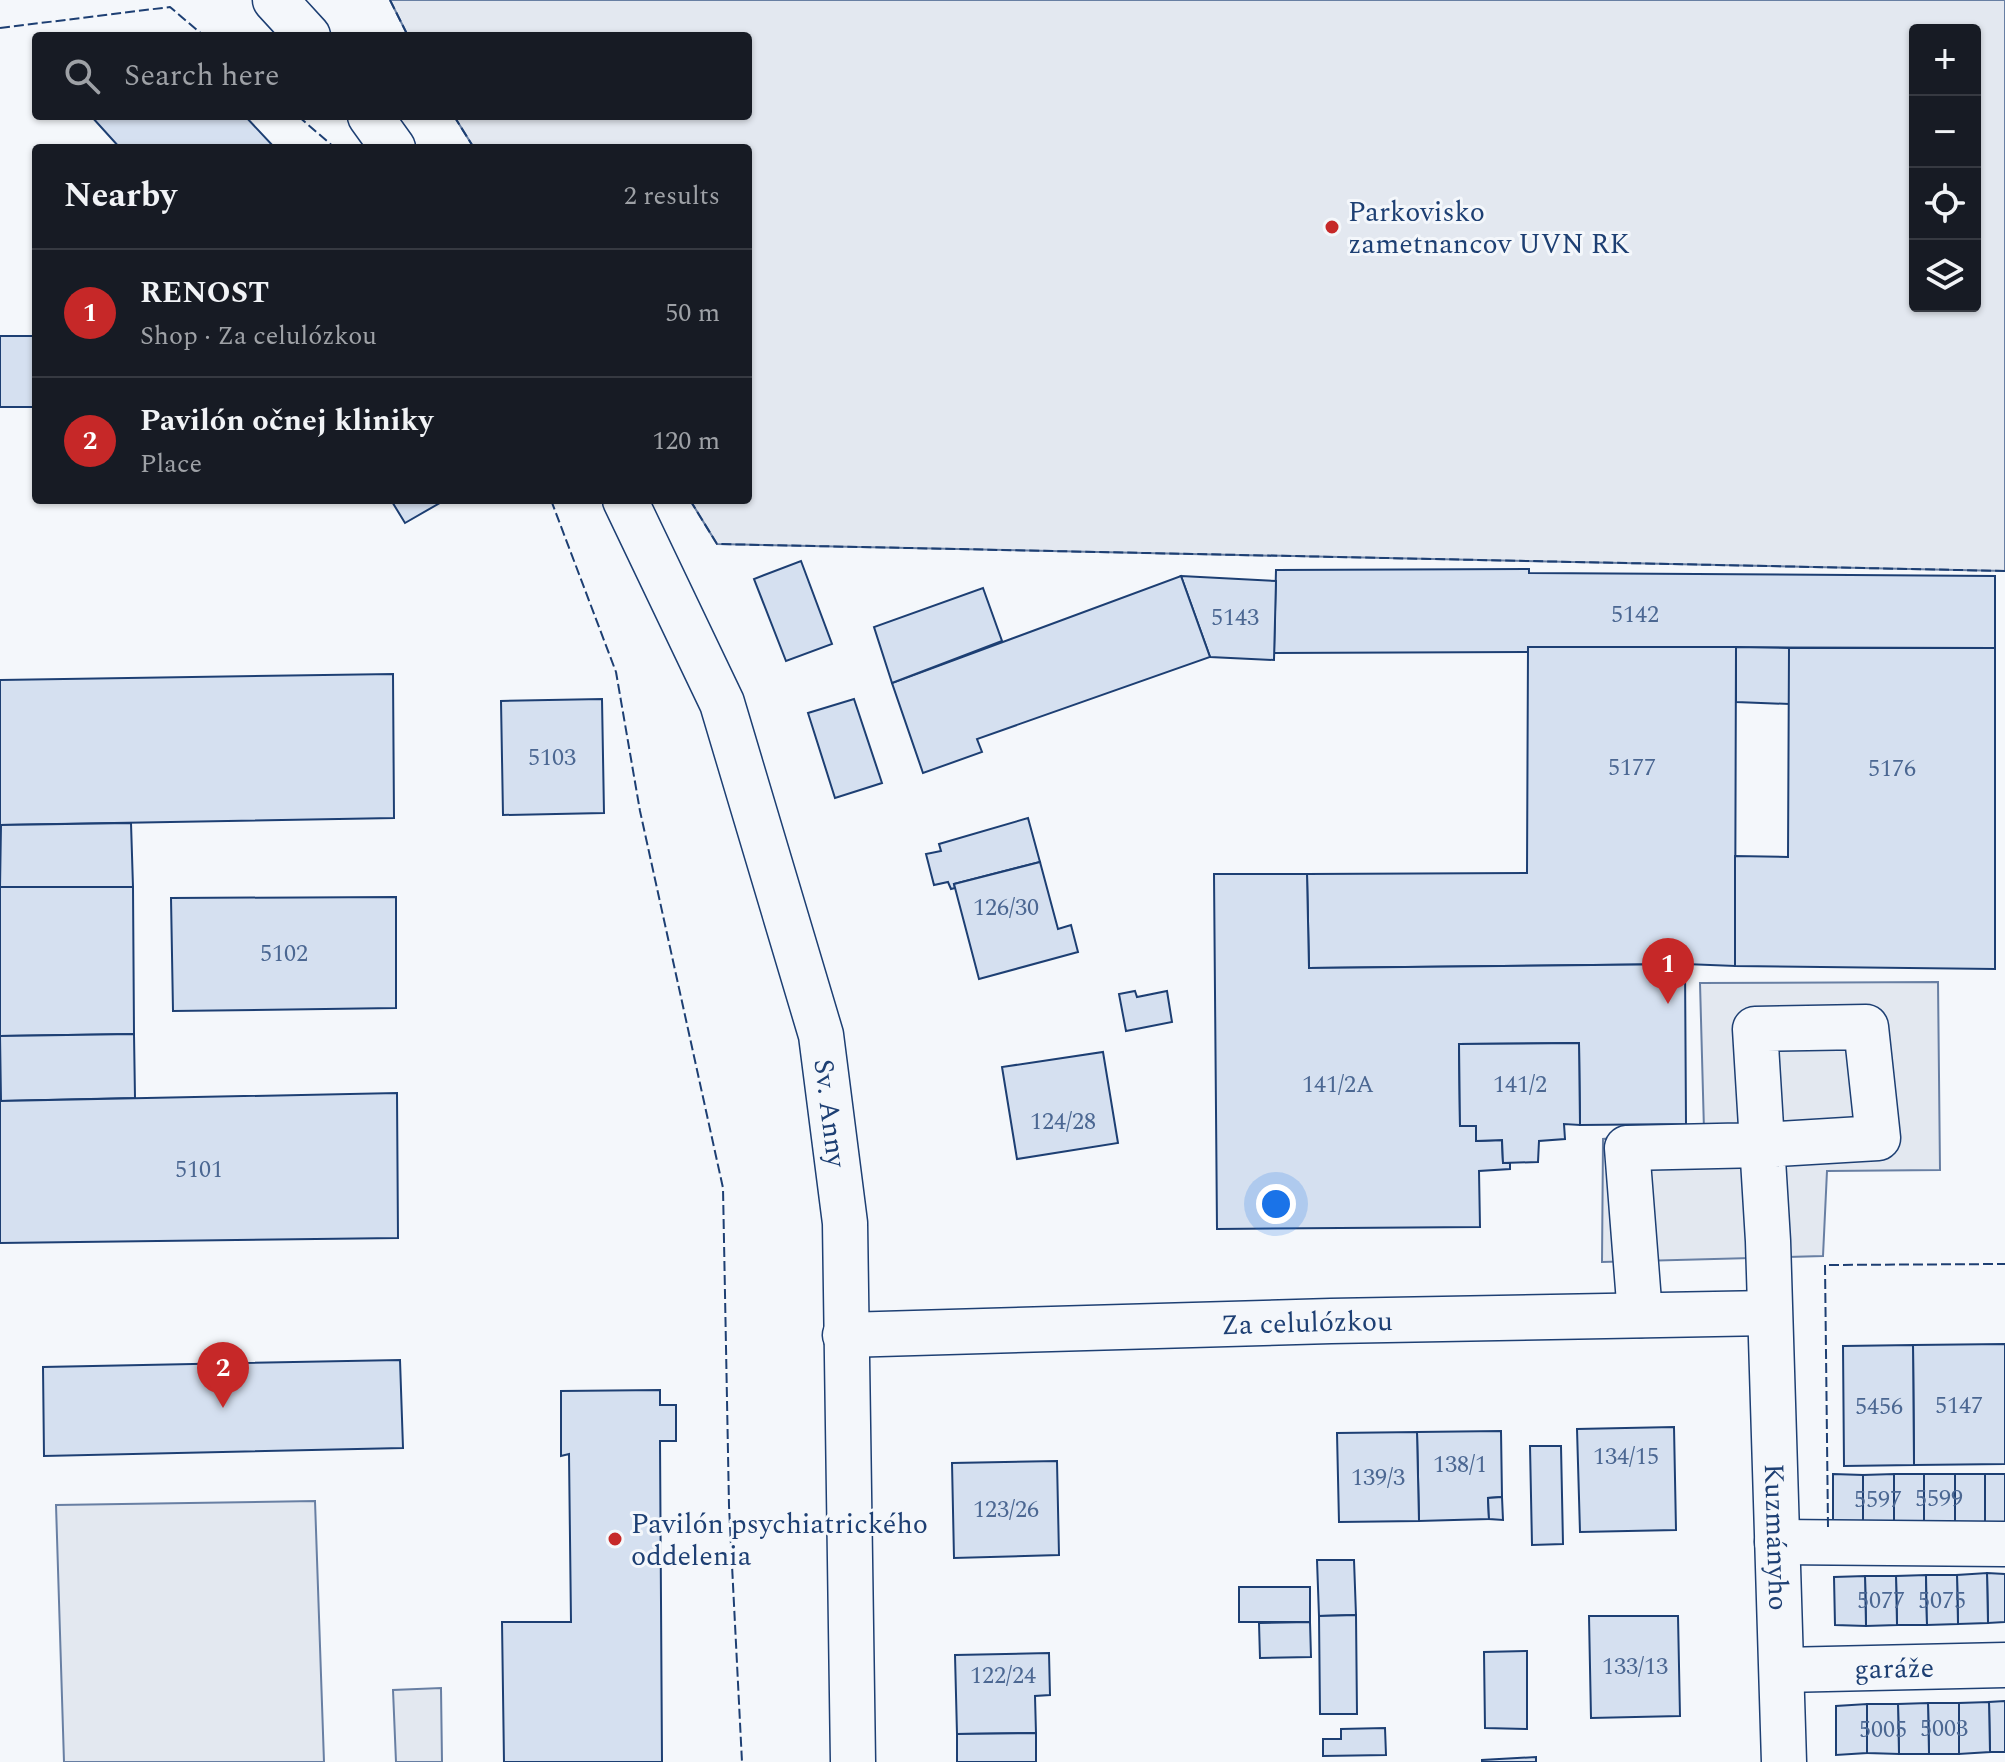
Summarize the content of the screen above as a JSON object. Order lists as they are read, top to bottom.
{
  "streets": {
    "street": [
      "Sv. Anny",
      "Za celulózkou",
      "Kuzmányho",
      "garáže"
    ]
  },
  "crossings": [
    ["Sv. Anny", "Za celulózkou"],
    ["Za celulózkou", "Kuzmányho"],
    ["Kuzmányho", "garáže"]
  ],
  "places": ["Parkovisko zametnancov UVN RK", "Pavilón psychiatrického oddelenia"],
  "house_numbers": [
    "5142",
    "5143",
    "5103",
    "5177",
    "5176",
    "126/30",
    "5102",
    "141/2A",
    "141/2",
    "124/28",
    "5101",
    "5147",
    "5456",
    "134/15",
    "138/1",
    "139/3",
    "5599",
    "5597",
    "123/26",
    "5077",
    "5075",
    "133/13",
    "122/24",
    "5003",
    "5005"
  ],
  "page": {
    "map_buttons": ["+", "−"],
    "search": "Search here",
    "heading": ["Nearby", "2 results"],
    "list": [
      {
        "mark": "1",
        "name": "RENOST",
        "note": "Shop · Za celulózkou",
        "value": "50 m"
      },
      {
        "mark": "2",
        "name": "Pavilón očnej kliniky",
        "note": "Place",
        "value": "120 m"
      }
    ],
    "pins": ["1", "2"]
  }
}
